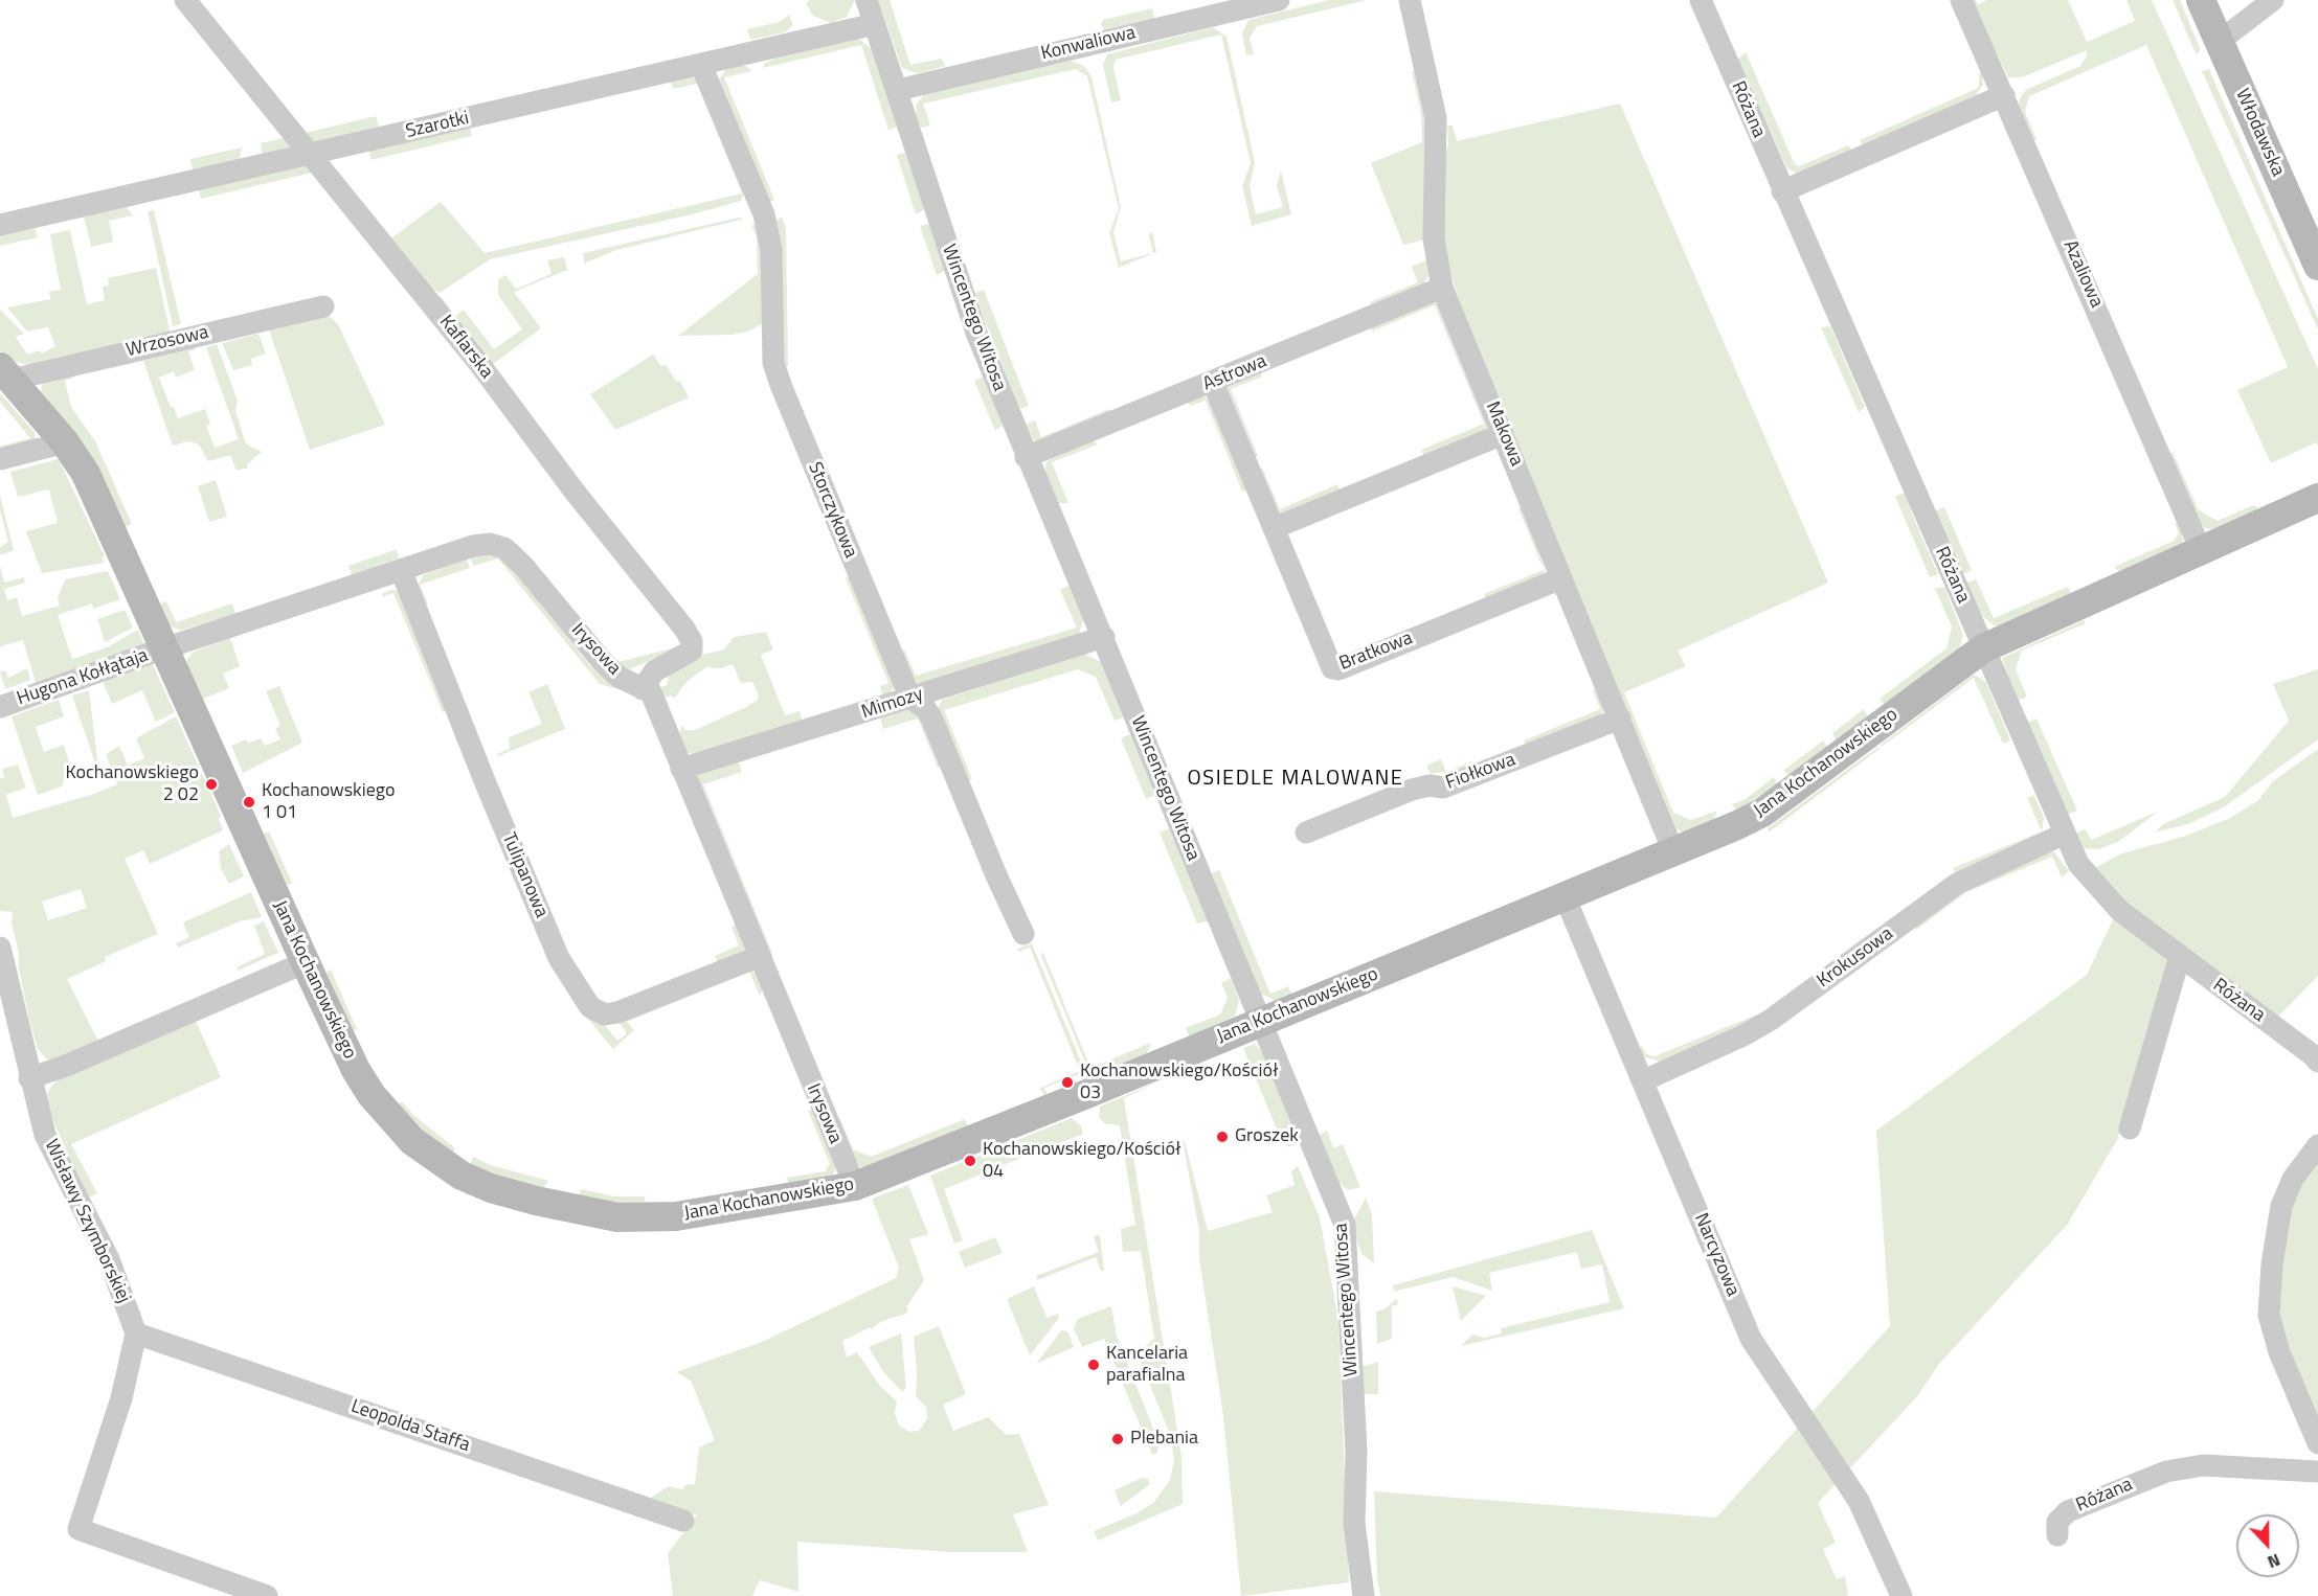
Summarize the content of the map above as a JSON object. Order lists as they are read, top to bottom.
{
  "streets": {
    "street": [
      "Konwaliowa",
      "Różana",
      "Szarotki",
      "Włodawska",
      "Azaliowa",
      "Wincentego Witosa",
      "Wrzosowa",
      "Kaflarska",
      "Astrowa",
      "Makowa",
      "Storczykowa",
      "Irysowa",
      "Bratkowa",
      "Hugona Kołłątaja",
      "Mimozy",
      "Jana Kochanowskiego",
      "Fiołkowa",
      "Tulipanowa",
      "Krokusowa",
      "Wisławy Szymborskiej",
      "Narcyzowa",
      "Leopolda Staffa"
    ]
  },
  "crossings": [
    ["Konwaliowa", "Wincentego Witosa"],
    ["Różana", "Jana Kochanowskiego"],
    ["Różana", "Krokusowa"],
    ["Szarotki", "Wincentego Witosa"],
    ["Szarotki", "Kaflarska"],
    ["Szarotki", "Storczykowa"],
    ["Azaliowa", "Jana Kochanowskiego"],
    ["Wincentego Witosa", "Astrowa"],
    ["Wincentego Witosa", "Mimozy"],
    ["Wincentego Witosa", "Jana Kochanowskiego"],
    ["Wrzosowa", "Jana Kochanowskiego"],
    ["Kaflarska", "Irysowa"],
    ["Astrowa", "Makowa"],
    ["Astrowa", "Bratkowa"],
    ["Makowa", "Bratkowa"],
    ["Makowa", "Jana Kochanowskiego"],
    ["Makowa", "Fiołkowa"],
    ["Storczykowa", "Mimozy"],
    ["Irysowa", "Hugona Kołłątaja"],
    ["Irysowa", "Mimozy"],
    ["Irysowa", "Jana Kochanowskiego"],
    ["Irysowa", "Tulipanowa"],
    ["Hugona Kołłątaja", "Jana Kochanowskiego"],
    ["Jana Kochanowskiego", "Narcyzowa"],
    ["Krokusowa", "Narcyzowa"],
    ["Wisławy Szymborskiej", "Leopolda Staffa"]
  ],
  "districts": ["OSIEDLE MALOWANE"],
  "places": [
    "Kochanowskiego 2 02",
    "Kochanowskiego 1 01",
    "Kochanowskiego/Kościół 03",
    "Groszek",
    "Kochanowskiego/Kościół 04",
    "Kancelaria parafialna",
    "Plebania"
  ],
  "north": "bottom"
}
